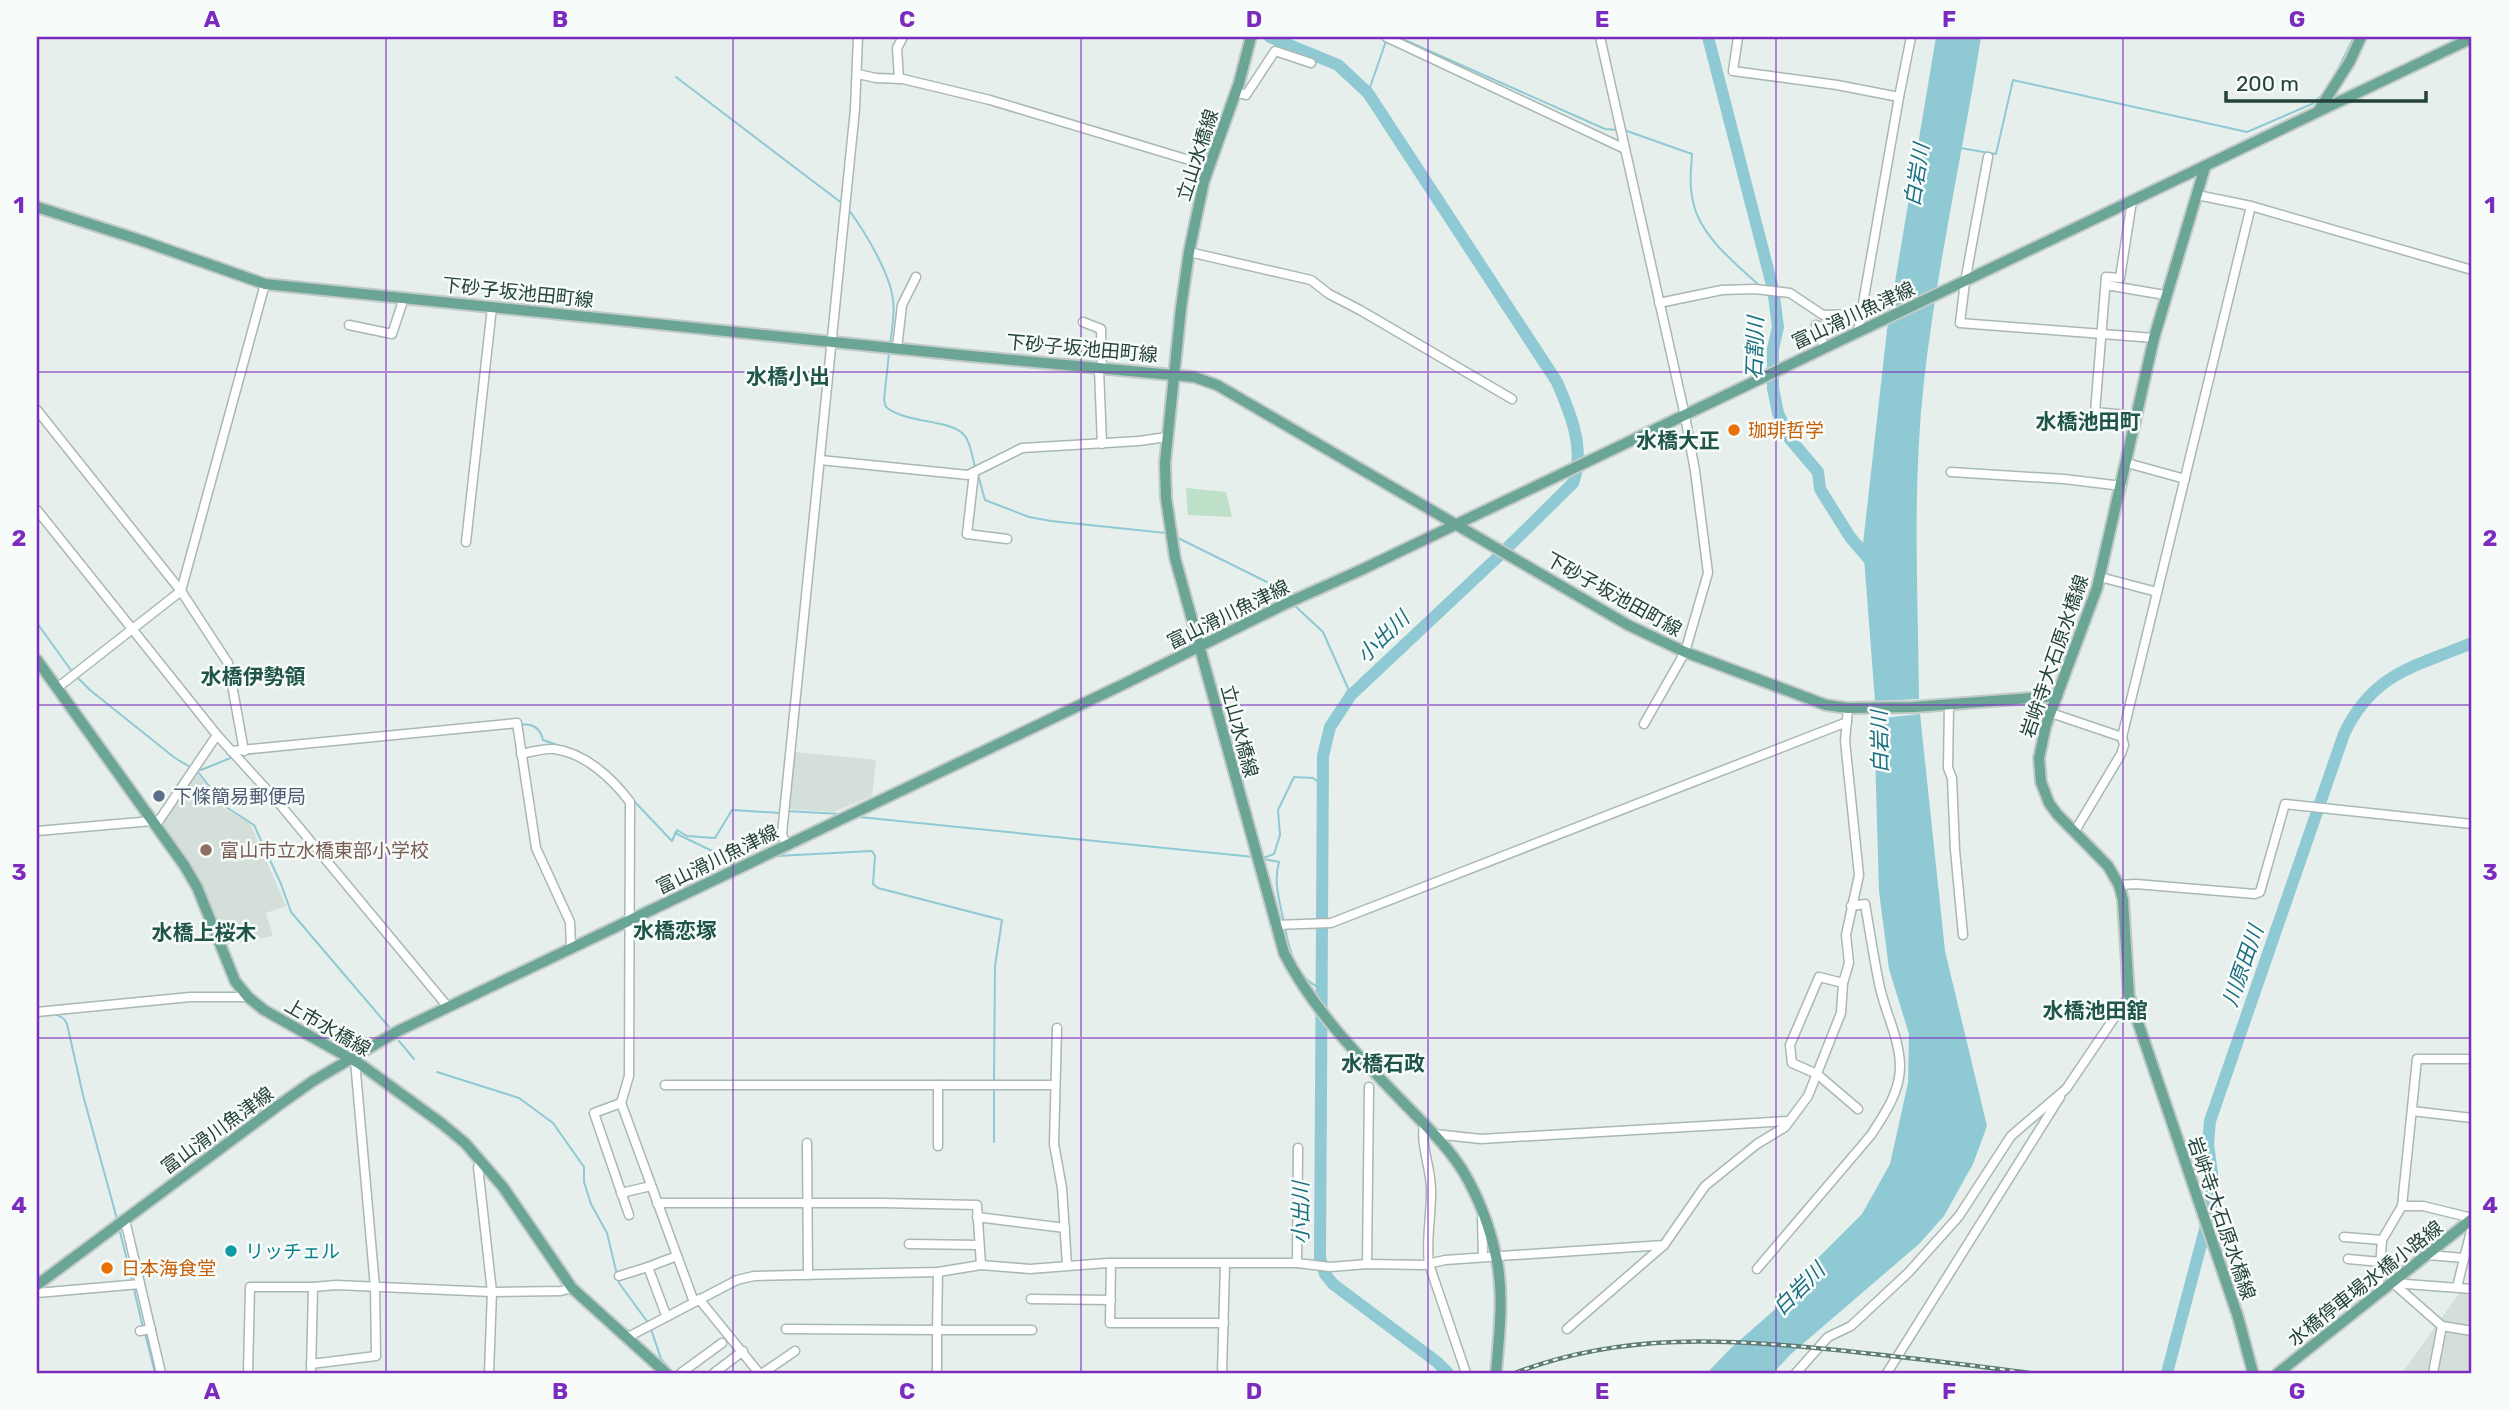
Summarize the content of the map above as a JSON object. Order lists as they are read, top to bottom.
{
  "streets": {
    "main road": [
      "立山水橋線",
      "下砂子坂池田町線",
      "富山滑川魚津線",
      "岩峅寺大石原水橋線",
      "上市水橋線",
      "水橋停車場水橋小路線"
    ]
  },
  "crossings": [
    ["立山水橋線", "下砂子坂池田町線"],
    ["立山水橋線", "富山滑川魚津線"],
    ["下砂子坂池田町線", "富山滑川魚津線"],
    ["下砂子坂池田町線", "岩峅寺大石原水橋線"],
    ["富山滑川魚津線", "岩峅寺大石原水橋線"],
    ["富山滑川魚津線", "上市水橋線"]
  ],
  "districts": [
    "水橋小出",
    "水橋池田町",
    "水橋大正",
    "水橋伊勢領",
    "水橋恋塚",
    "水橋上桜木",
    "水橋池田舘",
    "水橋石政"
  ],
  "water": [
    "白岩川",
    "石割川",
    "小出川",
    "川原田川"
  ],
  "places": [
    "珈琲哲学",
    "下條簡易郵便局",
    "富山市立水橋東部小学校",
    "リッチェル",
    "日本海食堂"
  ],
  "scale_bar": "200 m",
  "grid": {
    "columns": [
      "A",
      "B",
      "C",
      "D",
      "E",
      "F",
      "G"
    ],
    "rows": [
      "1",
      "2",
      "3",
      "4"
    ]
  }
}
